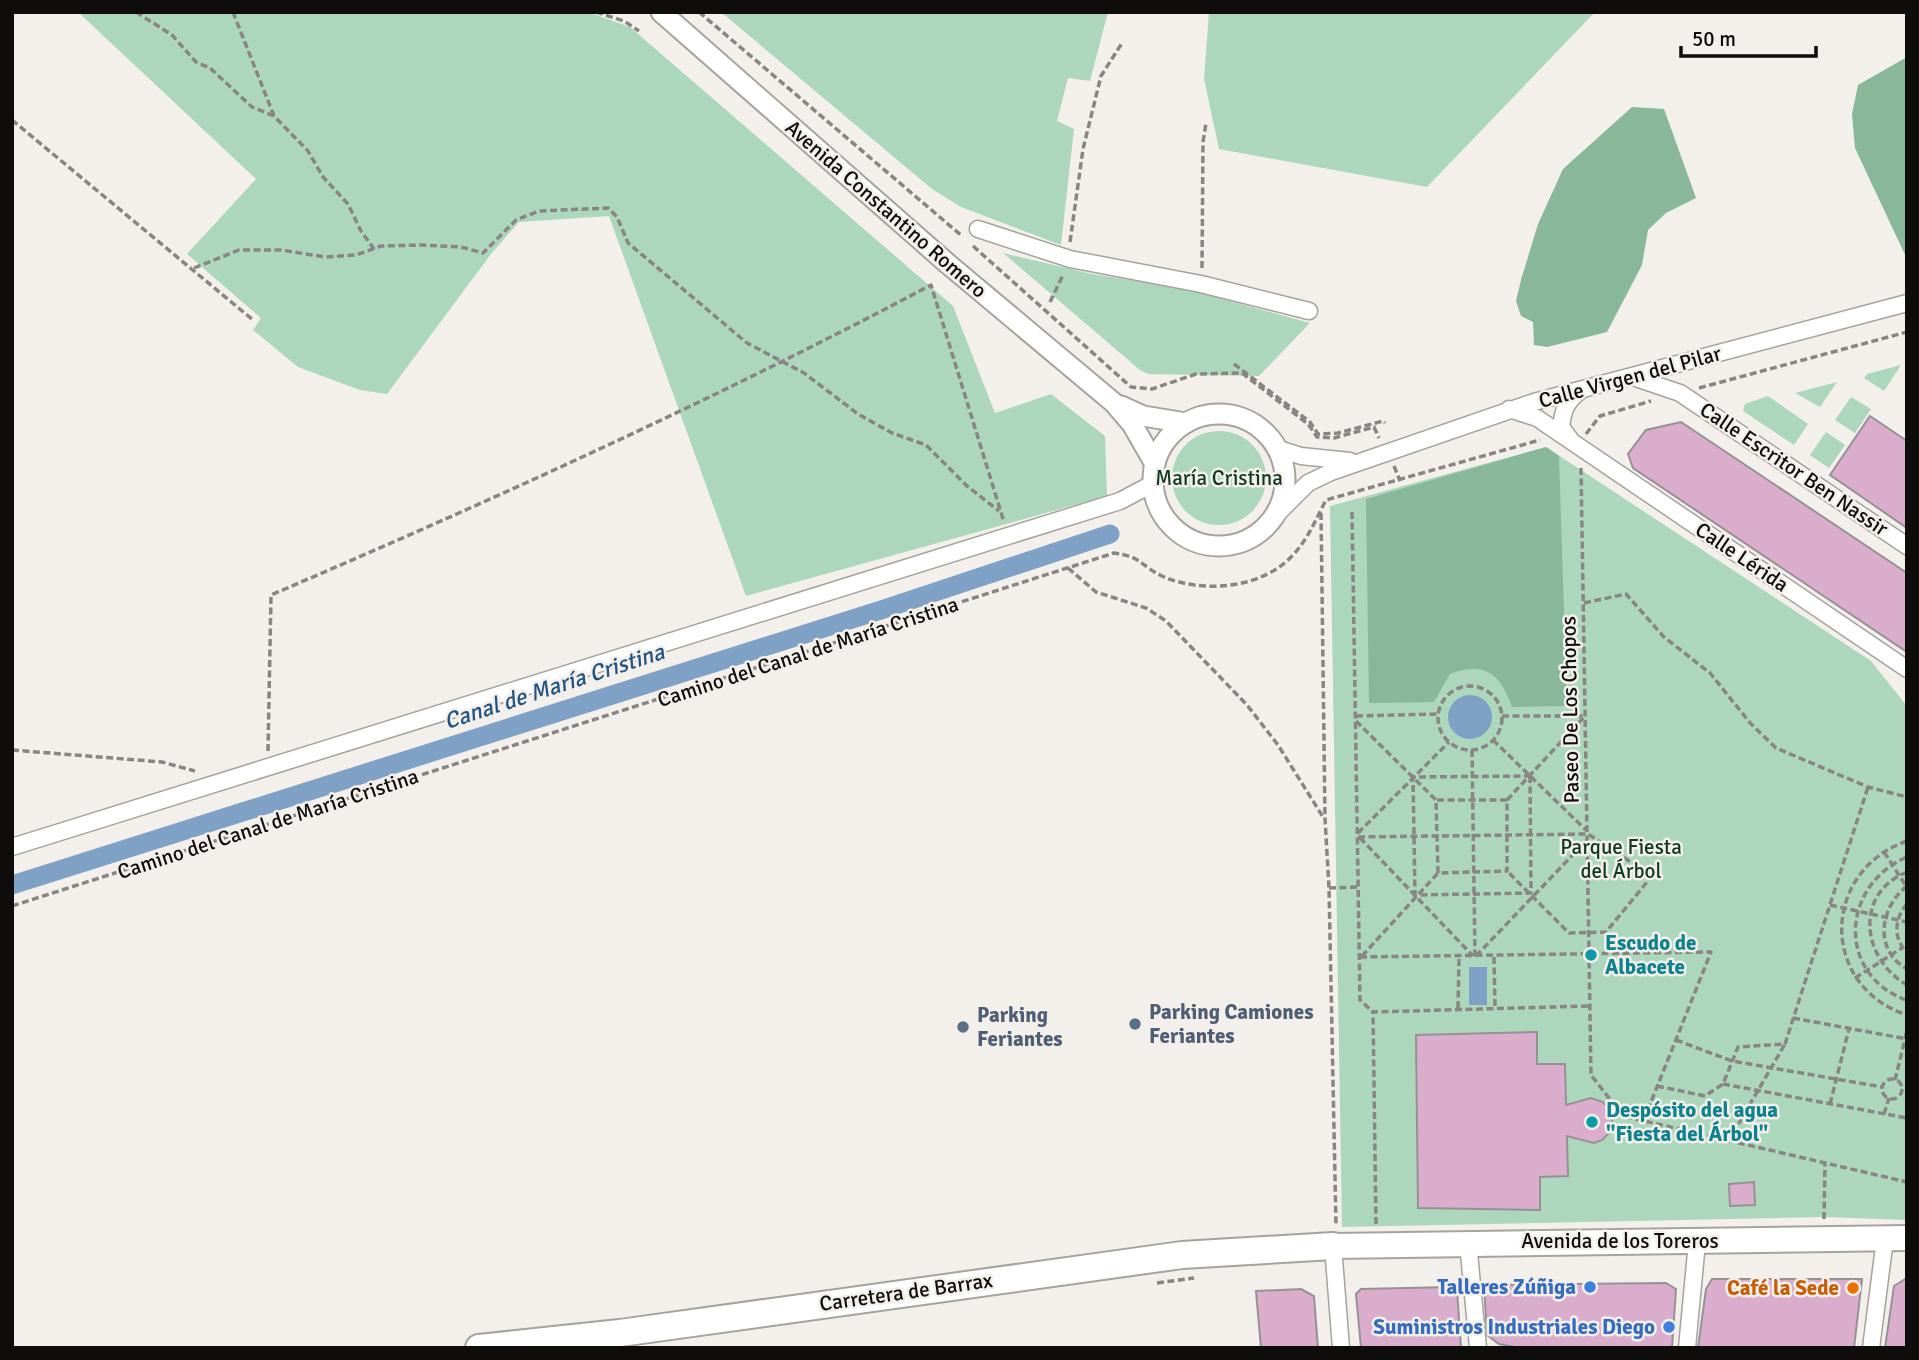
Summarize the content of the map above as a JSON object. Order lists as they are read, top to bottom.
{
  "streets": {
    "highway": ["Carretera de Barrax"],
    "main road": ["Avenida de los Toreros"],
    "street": [
      "Avenida Constantino Romero",
      "Calle Virgen del Pilar",
      "Calle Escritor Ben Nassir",
      "Calle Lérida"
    ],
    "path": ["Camino del Canal de María Cristina", "Paseo De Los Chopos"]
  },
  "crossings": [
    ["Avenida Constantino Romero", "Calle Virgen del Pilar"],
    ["Calle Virgen del Pilar", "Calle Escritor Ben Nassir"],
    ["Calle Virgen del Pilar", "Calle Lérida"],
    ["Avenida de los Toreros", "Carretera de Barrax"]
  ],
  "water": ["Canal de María Cristina"],
  "parks": ["María Cristina", "Parque Fiesta del Árbol"],
  "places": [
    "Escudo de Albacete",
    "Parking Camiones Feriantes",
    "Parking Feriantes",
    "Despósito del agua \"Fiesta del Árbol\"",
    "Talleres Zúñiga",
    "Café la Sede",
    "Suministros Industriales Diego"
  ],
  "scale_bar": "50 m"
}
